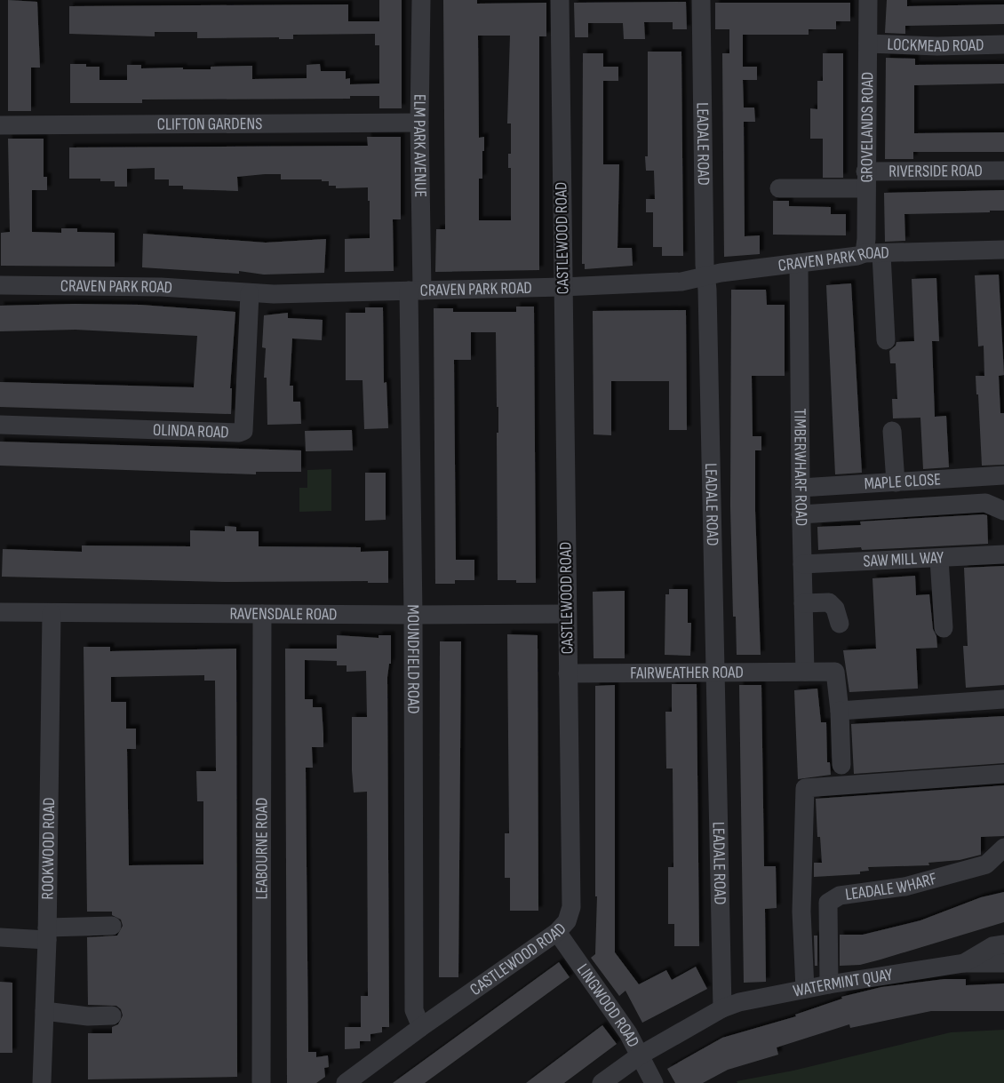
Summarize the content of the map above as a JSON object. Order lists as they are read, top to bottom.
{
  "streets": {
    "street": [
      "LOCKMEAD ROAD",
      "CLIFTON GARDENS",
      "GROVELANDS ROAD",
      "LEADALE ROAD",
      "ELM PARK AVENUE",
      "RIVERSIDE ROAD",
      "CASTLEWOOD ROAD",
      "CRAVEN PARK ROAD",
      "OLINDA ROAD",
      "TIMBERWHARF ROAD",
      "MAPLE CLOSE",
      "SAW MILL WAY",
      "RAVENSDALE ROAD",
      "MOUNDFIELD ROAD",
      "FAIRWEATHER ROAD",
      "ROOKWOOD ROAD",
      "LEABOURNE ROAD",
      "LEADALE WHARF",
      "WATERMINT QUAY",
      "LINGWOOD ROAD"
    ]
  },
  "crossings": [
    ["LOCKMEAD ROAD", "GROVELANDS ROAD"],
    ["CLIFTON GARDENS", "ELM PARK AVENUE"],
    ["GROVELANDS ROAD", "RIVERSIDE ROAD"],
    ["GROVELANDS ROAD", "CRAVEN PARK ROAD"],
    ["LEADALE ROAD", "CRAVEN PARK ROAD"],
    ["LEADALE ROAD", "FAIRWEATHER ROAD"],
    ["LEADALE ROAD", "WATERMINT QUAY"],
    ["ELM PARK AVENUE", "CRAVEN PARK ROAD"],
    ["ELM PARK AVENUE", "MOUNDFIELD ROAD"],
    ["CASTLEWOOD ROAD", "CRAVEN PARK ROAD"],
    ["CASTLEWOOD ROAD", "RAVENSDALE ROAD"],
    ["CASTLEWOOD ROAD", "MOUNDFIELD ROAD"],
    ["CASTLEWOOD ROAD", "FAIRWEATHER ROAD"],
    ["CASTLEWOOD ROAD", "LINGWOOD ROAD"],
    ["CRAVEN PARK ROAD", "OLINDA ROAD"],
    ["CRAVEN PARK ROAD", "TIMBERWHARF ROAD"],
    ["CRAVEN PARK ROAD", "MOUNDFIELD ROAD"],
    ["TIMBERWHARF ROAD", "MAPLE CLOSE"],
    ["TIMBERWHARF ROAD", "SAW MILL WAY"],
    ["TIMBERWHARF ROAD", "FAIRWEATHER ROAD"],
    ["RAVENSDALE ROAD", "MOUNDFIELD ROAD"],
    ["RAVENSDALE ROAD", "ROOKWOOD ROAD"],
    ["RAVENSDALE ROAD", "LEABOURNE ROAD"],
    ["LEADALE WHARF", "WATERMINT QUAY"],
    ["WATERMINT QUAY", "LINGWOOD ROAD"]
  ]
}
